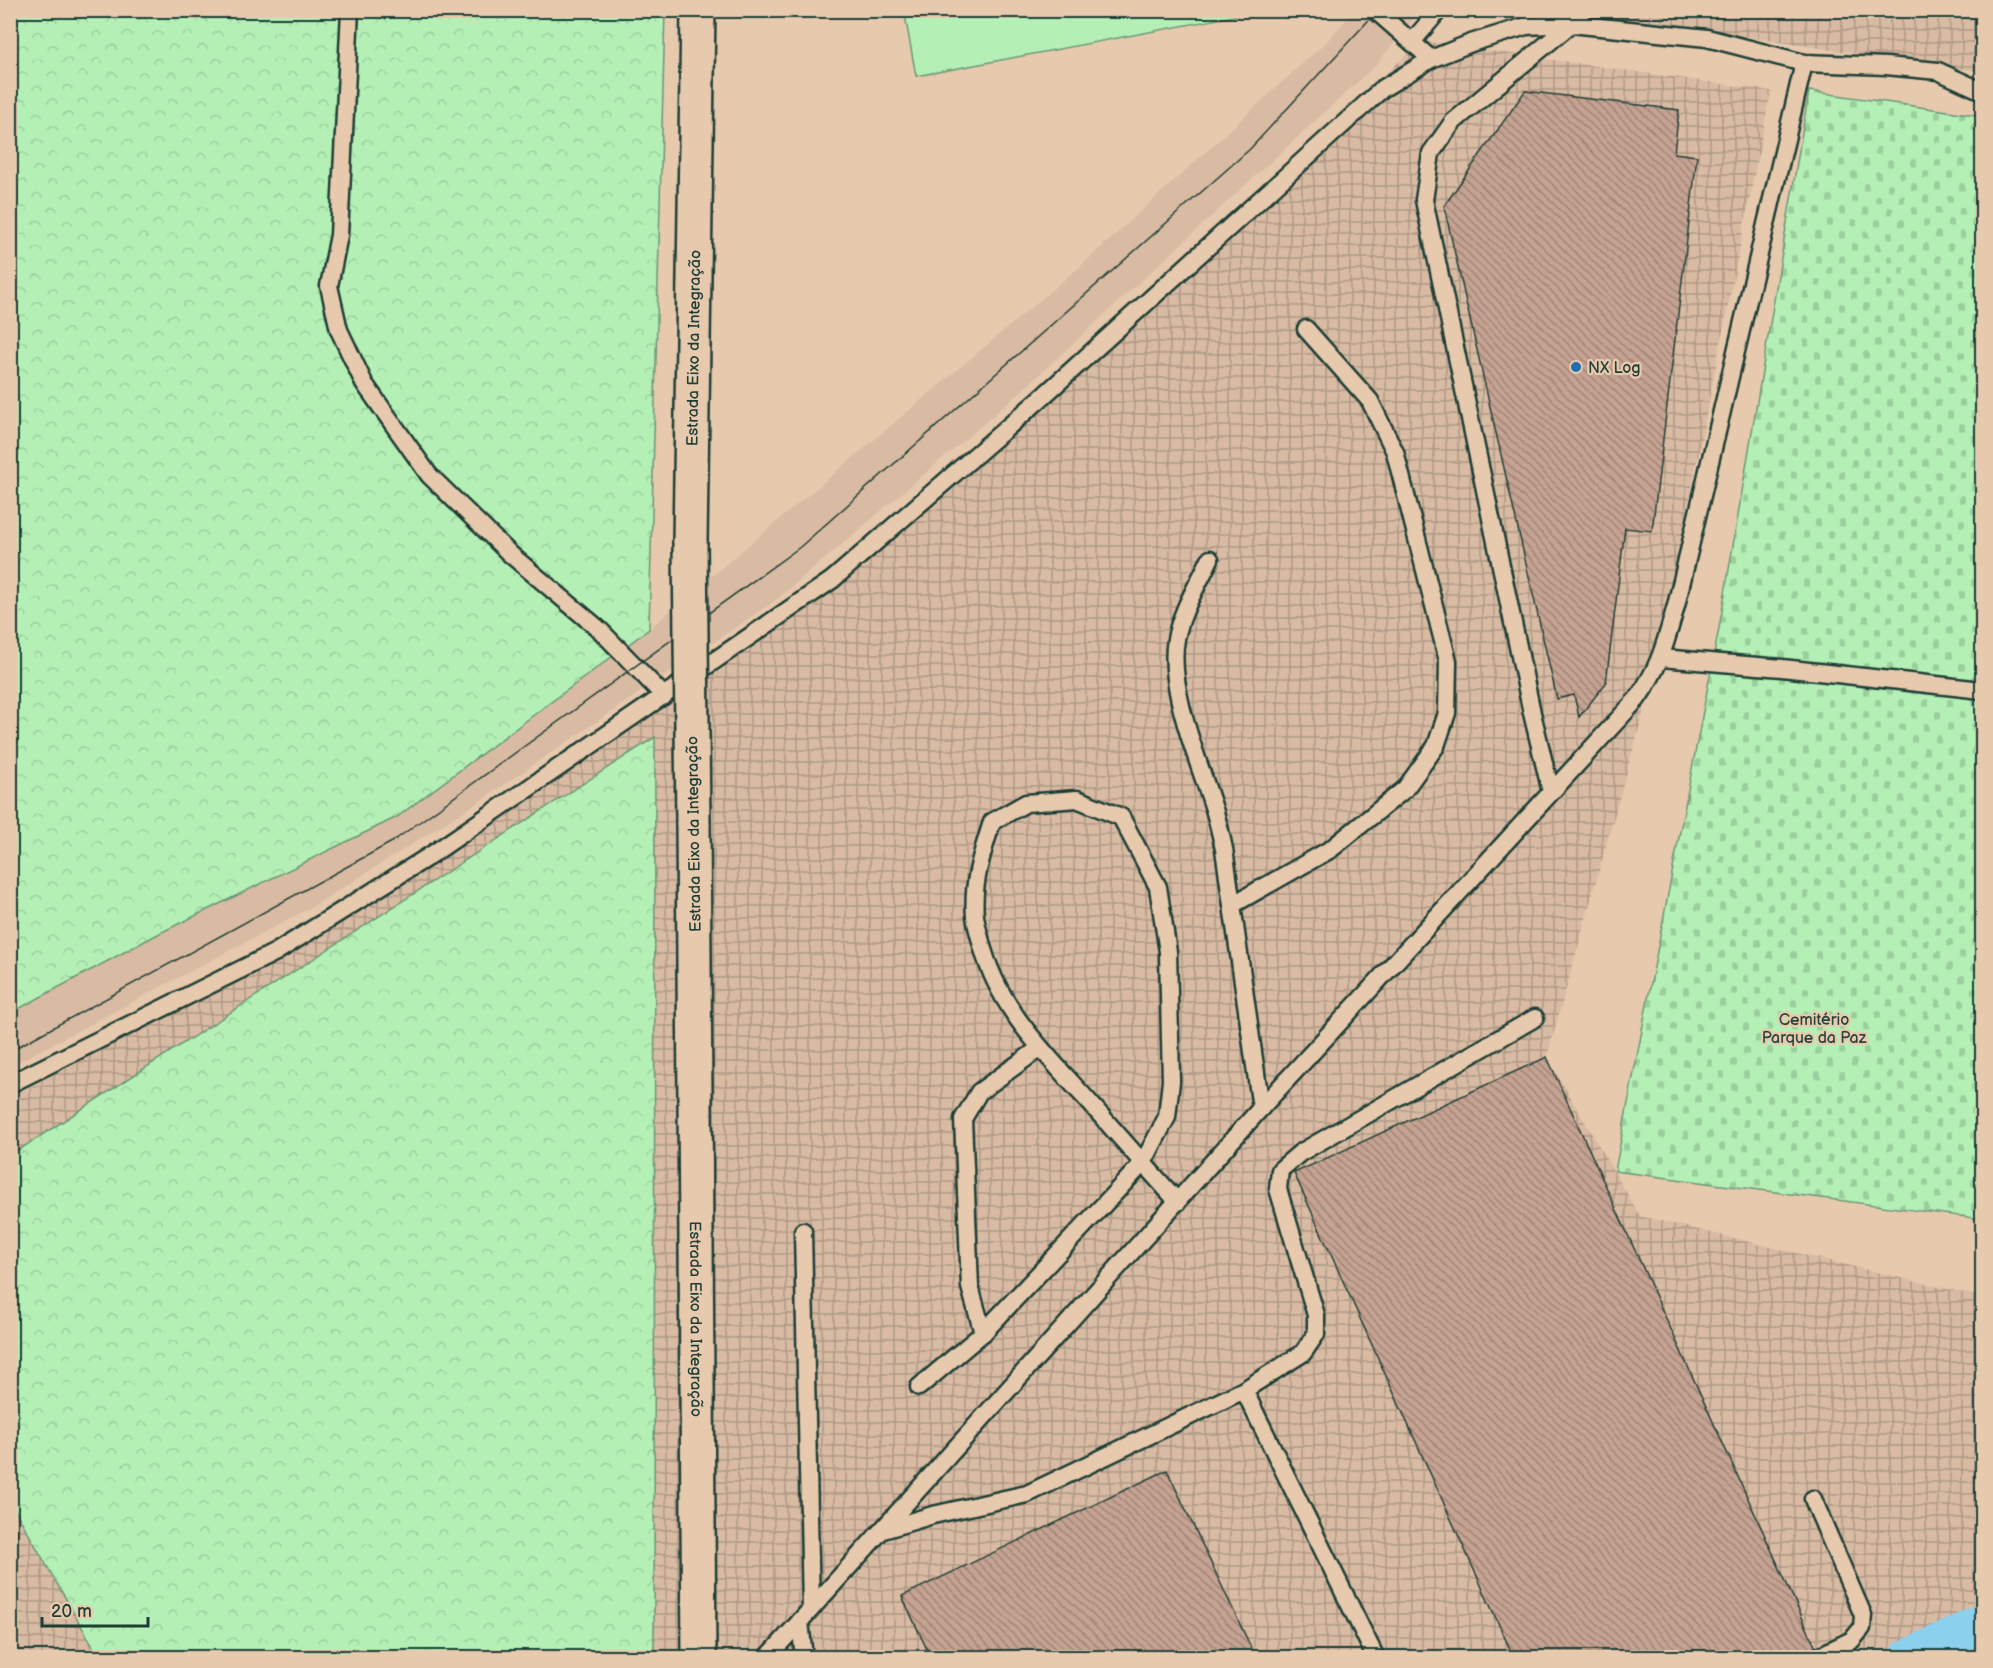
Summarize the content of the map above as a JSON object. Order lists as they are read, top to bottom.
{
  "streets": {
    "main road": ["Estrada Eixo da Integração"]
  },
  "parks": ["Cemitério Parque da Paz"],
  "places": ["NX Log"],
  "scale_bar": "20 m"
}
